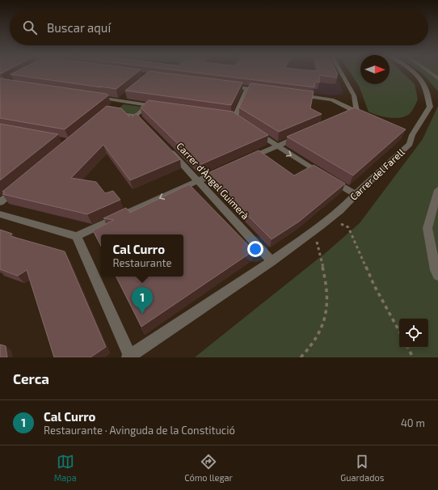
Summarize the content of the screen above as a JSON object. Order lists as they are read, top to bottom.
{
  "streets": {
    "street": ["Carrer del Farell", "Carrer d'Àngel Guimerà"]
  },
  "crossings": [
    ["Carrer del Farell", "Carrer d'Àngel Guimerà"]
  ],
  "north": "right",
  "page": {
    "search": "Buscar aquí",
    "popup": ["Cal Curro", "Restaurante"],
    "pins": "1",
    "heading": "Cerca",
    "list": [
      {
        "mark": "1",
        "name": "Cal Curro",
        "note": "Restaurante · Avinguda de la Constitució",
        "value": "40 m"
      }
    ],
    "nav": ["Mapa", "Cómo llegar", "Guardados"]
  }
}
